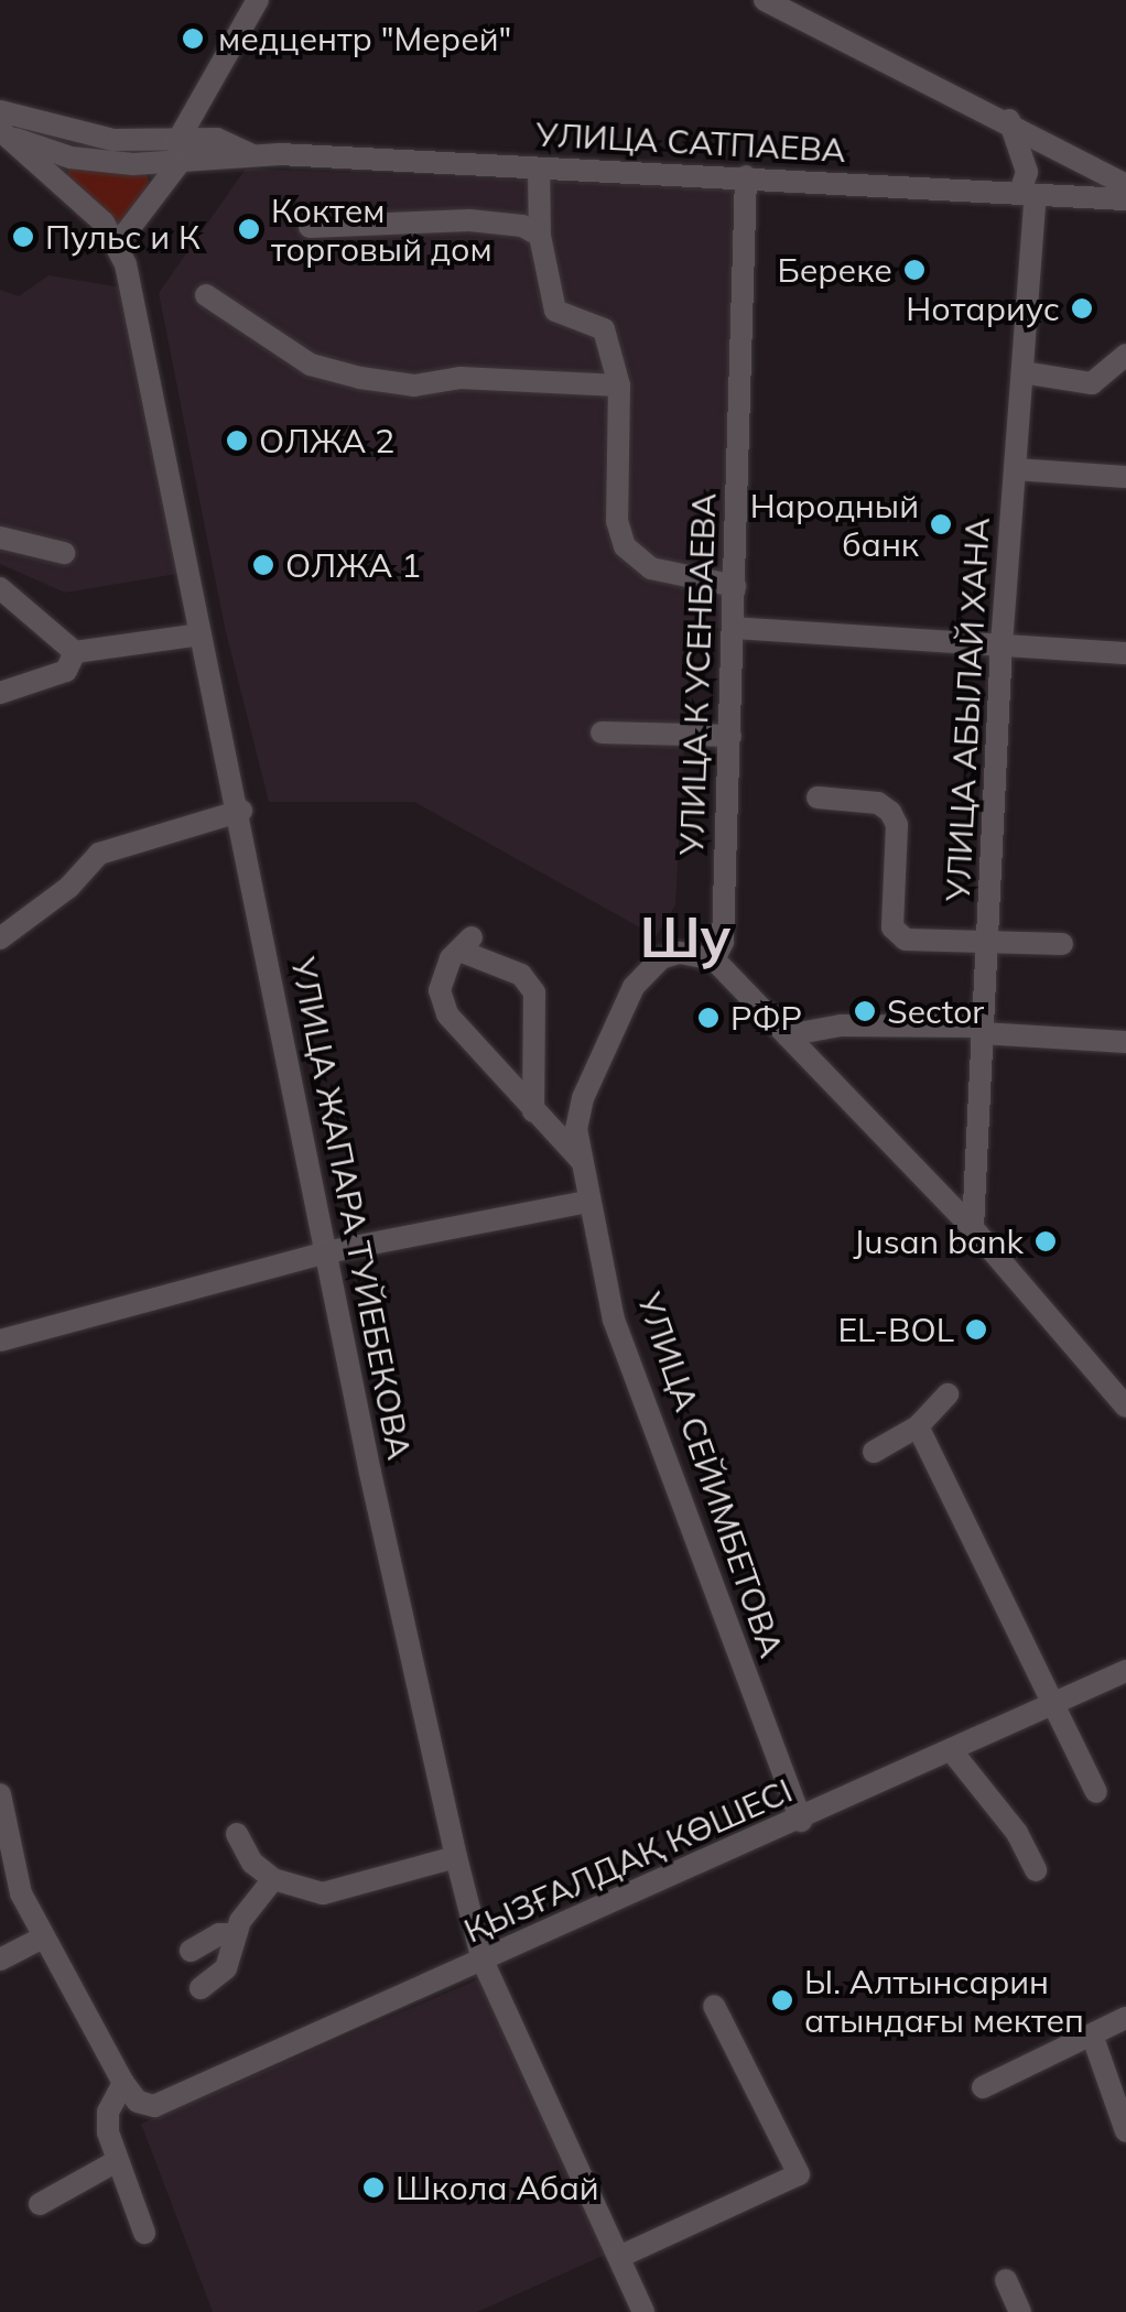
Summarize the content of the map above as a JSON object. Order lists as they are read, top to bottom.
{
  "streets": {
    "street": [
      "УЛИЦА САТПАЕВА",
      "УЛИЦА К УСЕНБАЕВА",
      "УЛИЦА АБЫЛАЙ ХАНА",
      "УЛИЦА ЖАПАРА ТУЙЕБЕКОВА",
      "УЛИЦА СЕЙИМБЕТОВА",
      "ҚЫЗҒАЛДАҚ КӨШЕСІ"
    ]
  },
  "crossings": [
    ["УЛИЦА САТПАЕВА", "УЛИЦА К УСЕНБАЕВА"],
    ["УЛИЦА САТПАЕВА", "УЛИЦА АБЫЛАЙ ХАНА"],
    ["УЛИЦА САТПАЕВА", "УЛИЦА ЖАПАРА ТУЙЕБЕКОВА"],
    ["УЛИЦА К УСЕНБАЕВА", "УЛИЦА СЕЙИМБЕТОВА"],
    ["УЛИЦА ЖАПАРА ТУЙЕБЕКОВА", "ҚЫЗҒАЛДАҚ КӨШЕСІ"],
    ["УЛИЦА СЕЙИМБЕТОВА", "ҚЫЗҒАЛДАҚ КӨШЕСІ"]
  ],
  "districts": ["Шу"],
  "places": [
    "медцентр \"Мерей\"",
    "Коктем торговый дом",
    "Пульс и К",
    "Береке",
    "Нотариус",
    "ОЛЖА 2",
    "Народный банк",
    "ОЛЖА 1",
    "Sector",
    "РФР",
    "Jusan bank",
    "EL-BOL",
    "Ы. Алтынсарин атындағы мектеп",
    "Школа Абай"
  ]
}
